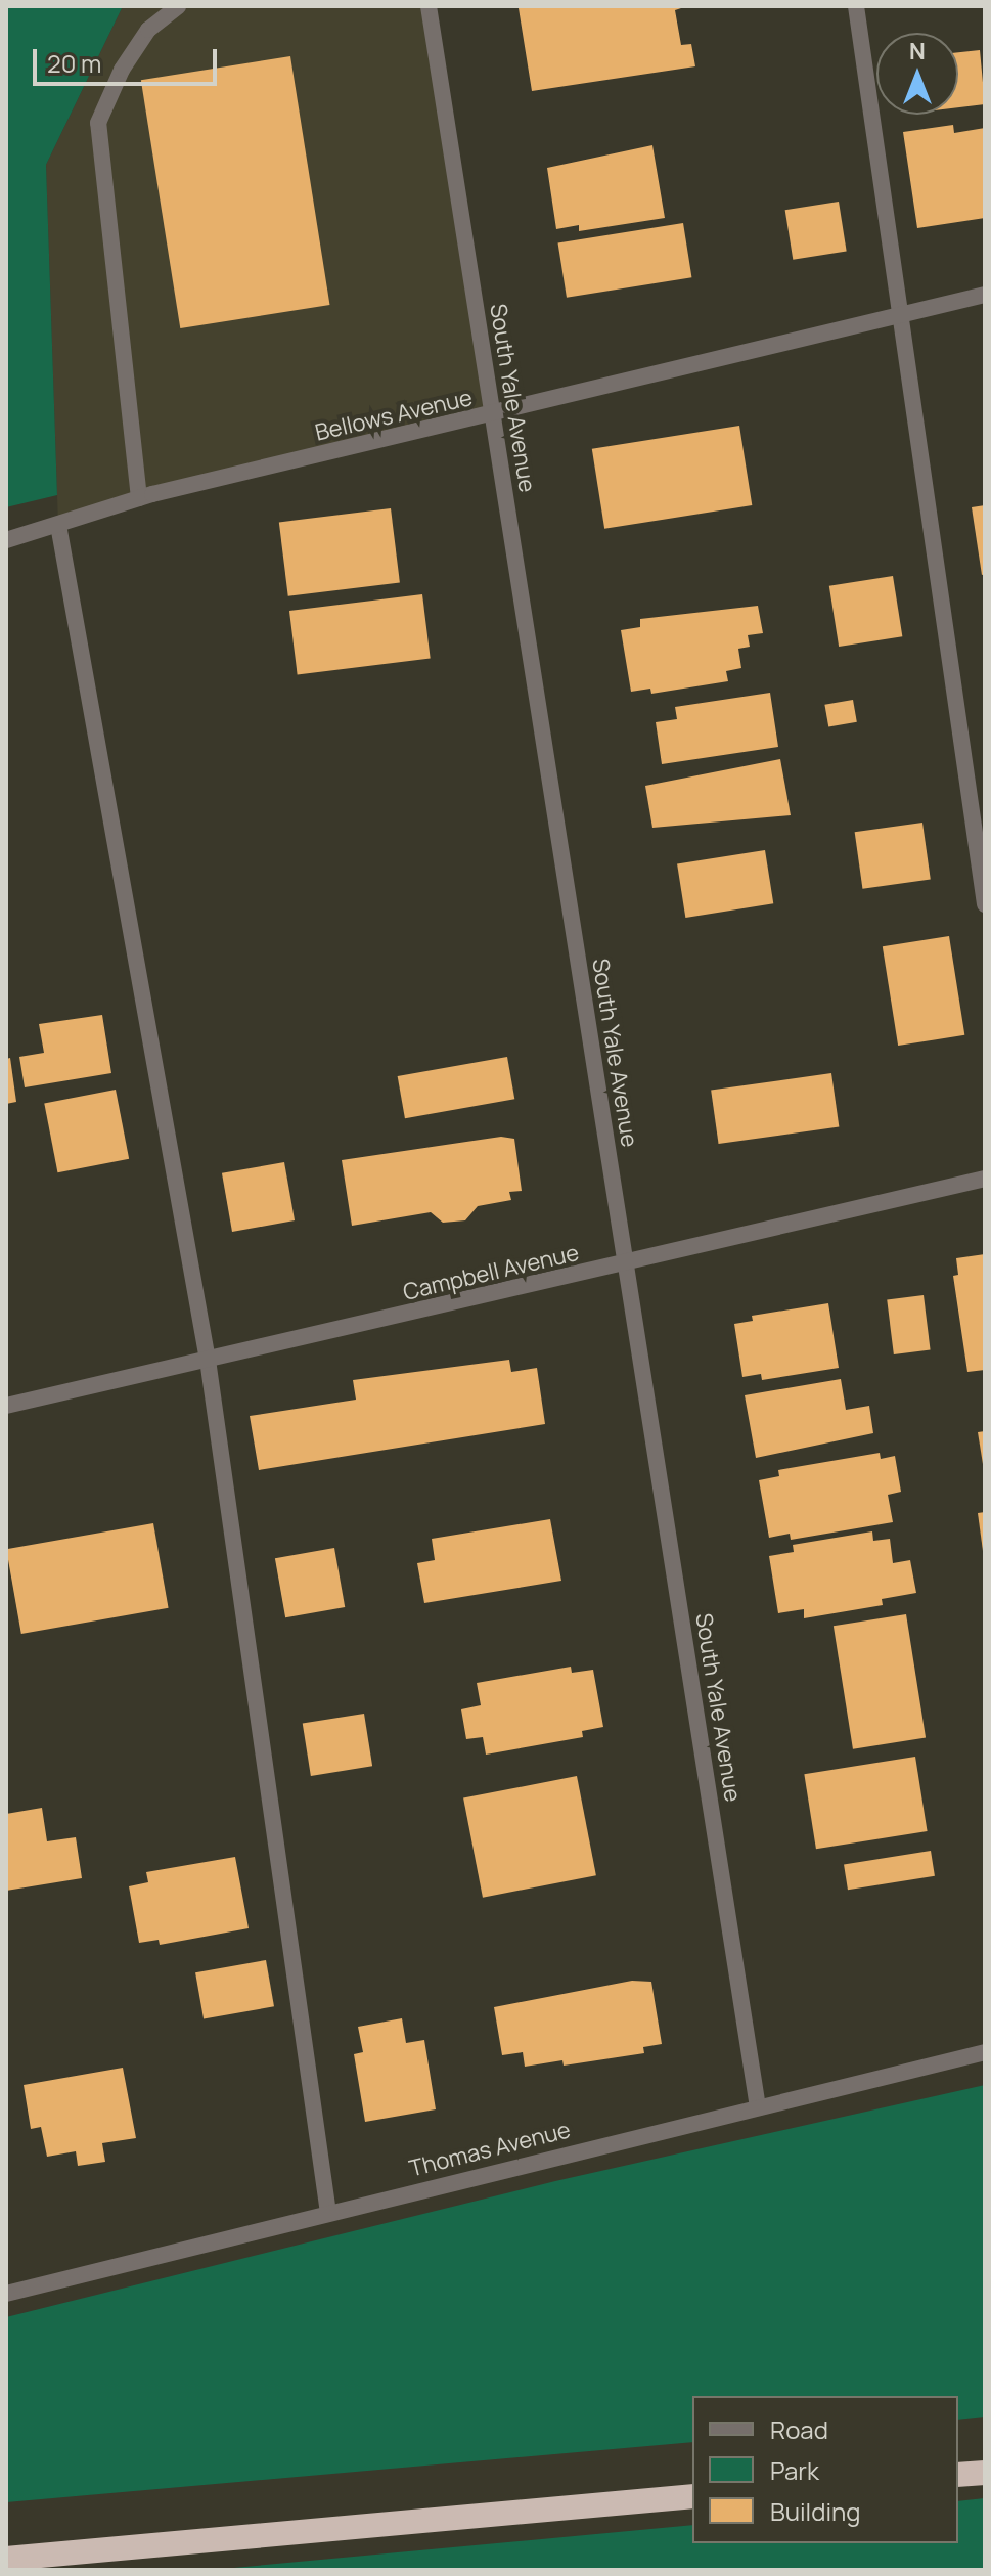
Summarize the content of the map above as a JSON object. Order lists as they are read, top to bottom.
{
  "streets": {
    "street": [
      "South Yale Avenue",
      "Bellows Avenue",
      "Campbell Avenue",
      "Thomas Avenue"
    ]
  },
  "crossings": [
    ["South Yale Avenue", "Bellows Avenue"],
    ["South Yale Avenue", "Campbell Avenue"],
    ["South Yale Avenue", "Thomas Avenue"]
  ],
  "legend": ["Road", "Park", "Building"],
  "scale_bar": "20 m",
  "north": "top"
}
